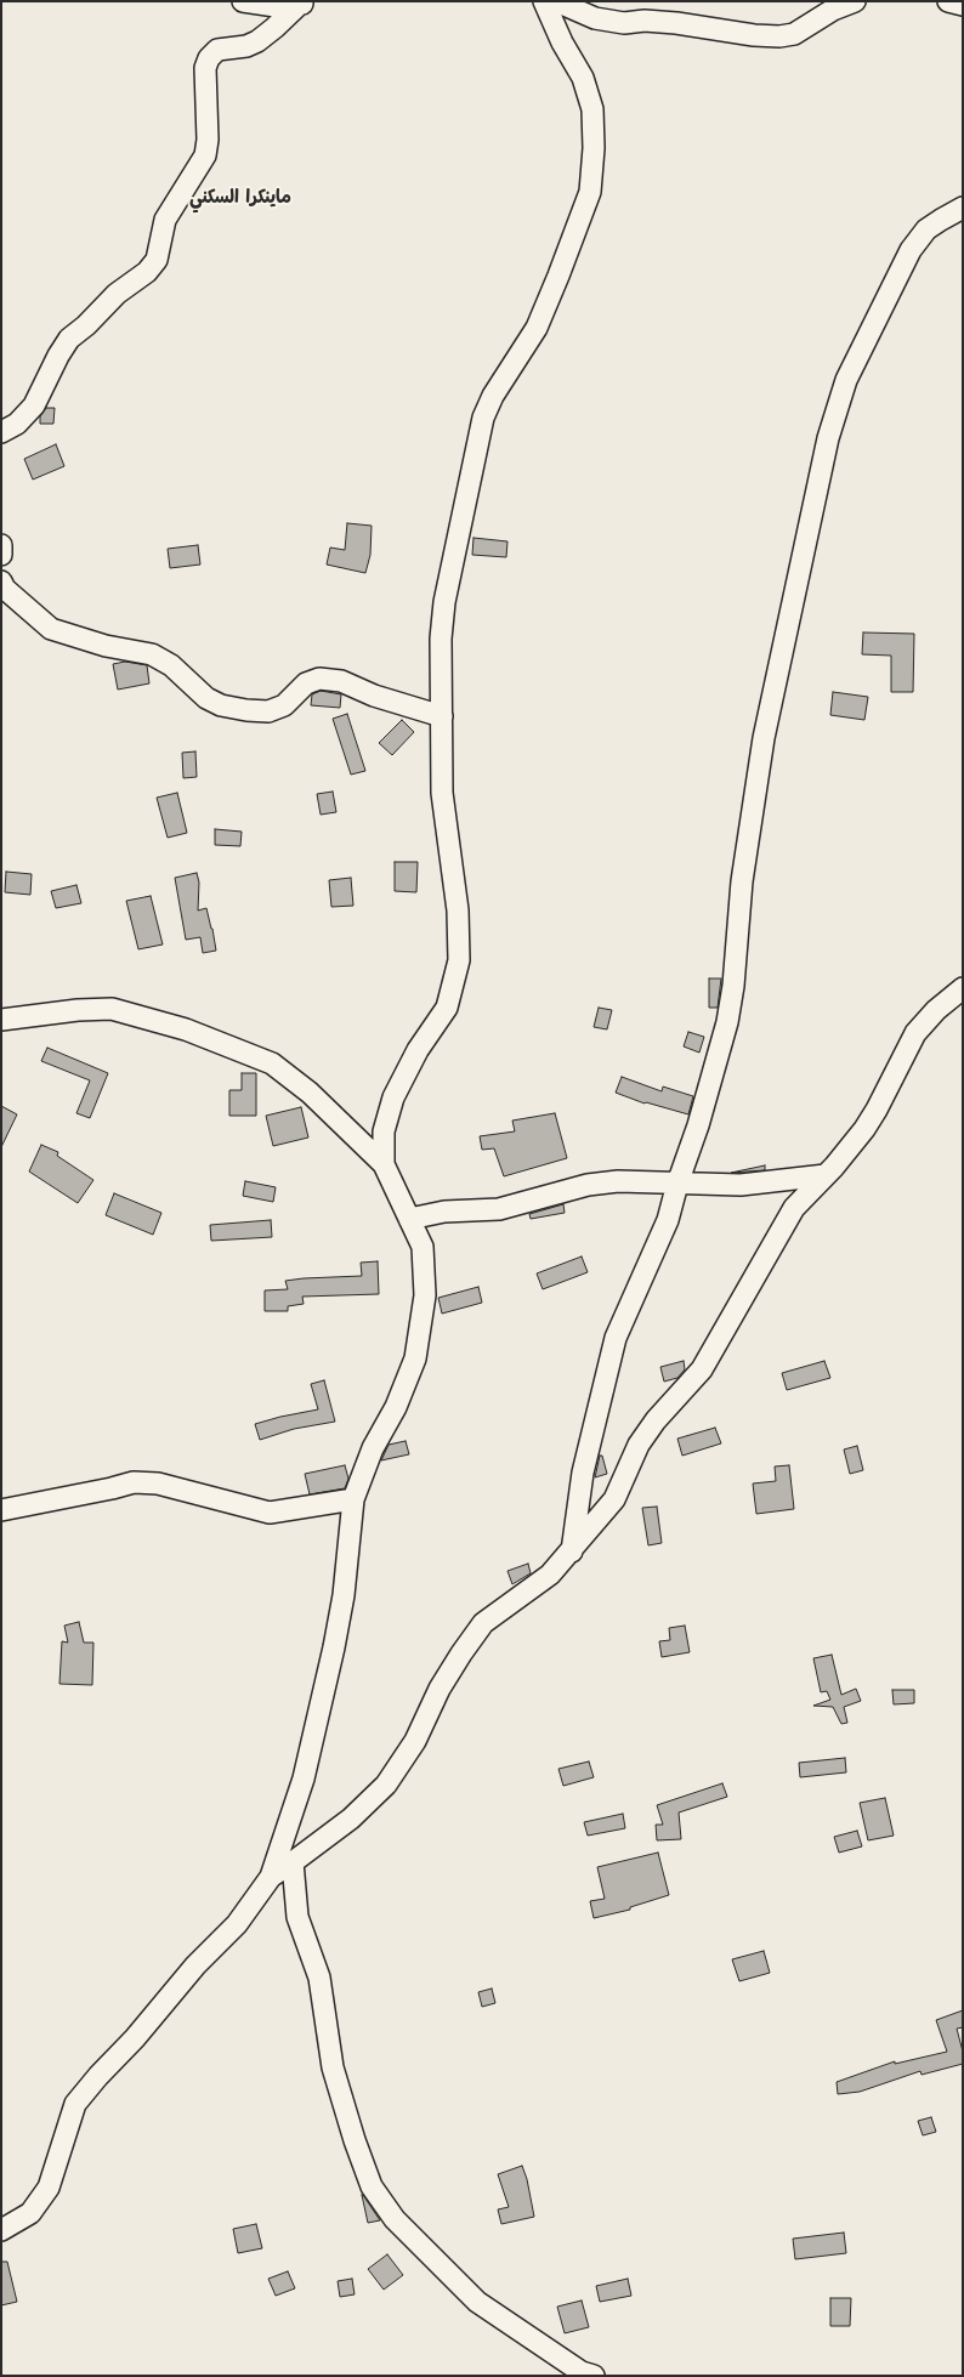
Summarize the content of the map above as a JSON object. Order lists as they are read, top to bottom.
{
  "districts": ["ماينكرا السكني"]
}
